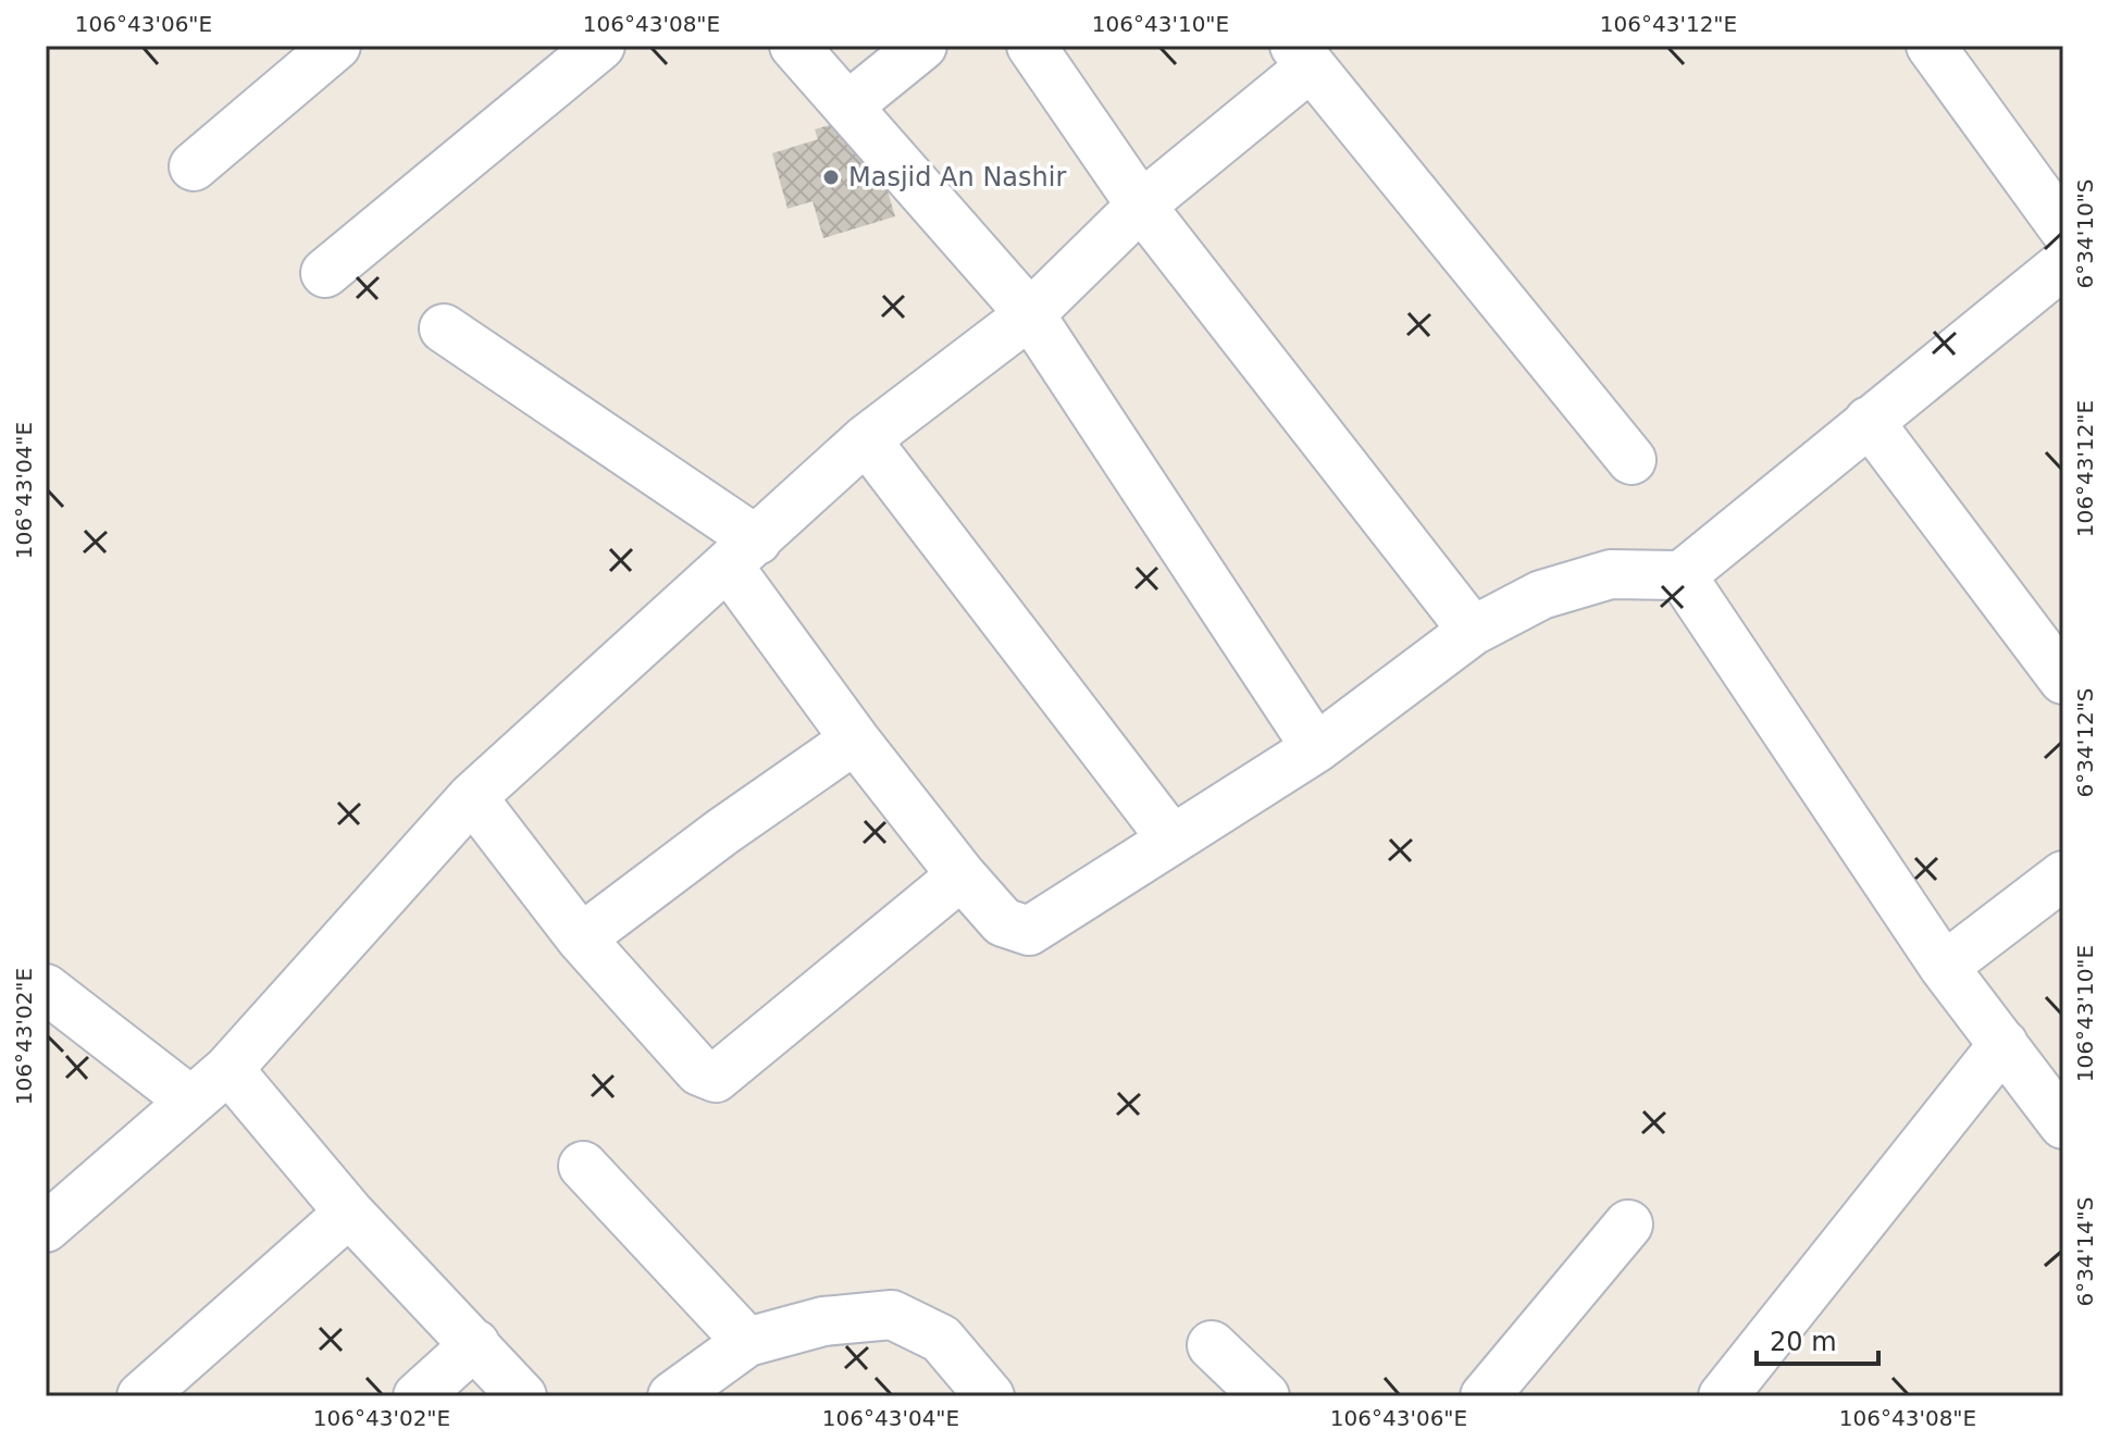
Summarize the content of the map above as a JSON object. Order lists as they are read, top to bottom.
{
  "places": ["Masjid An Nashir"],
  "scale_bar": "20 m",
  "coordinates": [
    "106°43'06\"E",
    "106°43'08\"E",
    "106°43'10\"E",
    "106°43'12\"E",
    "6°34'10\"S",
    "106°43'04\"E",
    "6°34'12\"S",
    "106°43'02\"E",
    "6°34'14\"S"
  ]
}
